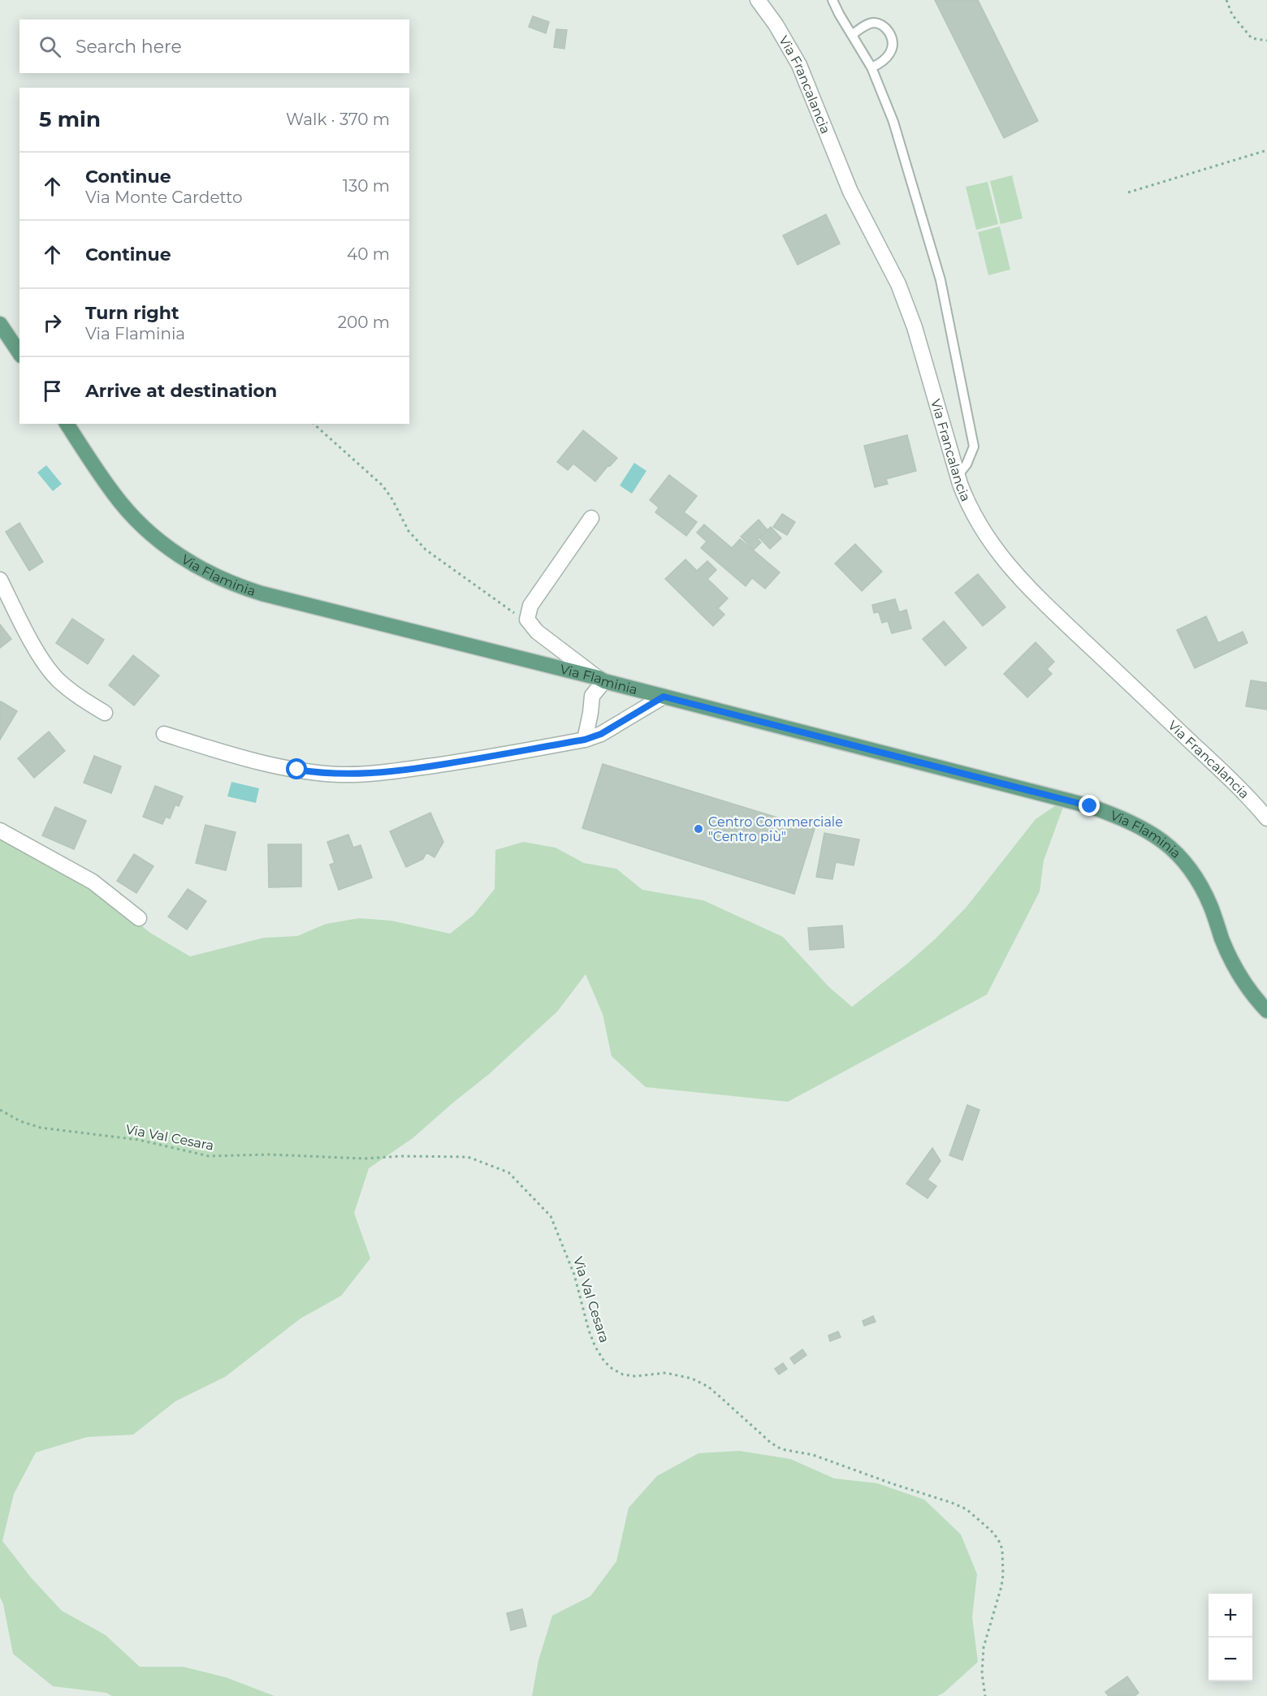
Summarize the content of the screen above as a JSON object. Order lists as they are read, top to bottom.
{
  "streets": {
    "main road": ["Via Flaminia"],
    "street": ["Via Francalancia"],
    "path": ["Via Val Cesara"]
  },
  "places": ["Centro Commerciale \"Centro più\""],
  "page": {
    "search": "Search here",
    "heading": ["5 min", "Walk · 370 m"],
    "list": [
      ["Continue", "Via Monte Cardetto", "130 m"],
      ["Continue", "40 m"],
      ["Turn right", "Via Flaminia", "200 m"],
      "Arrive at destination"
    ],
    "map_buttons": ["+", "−"]
  }
}
